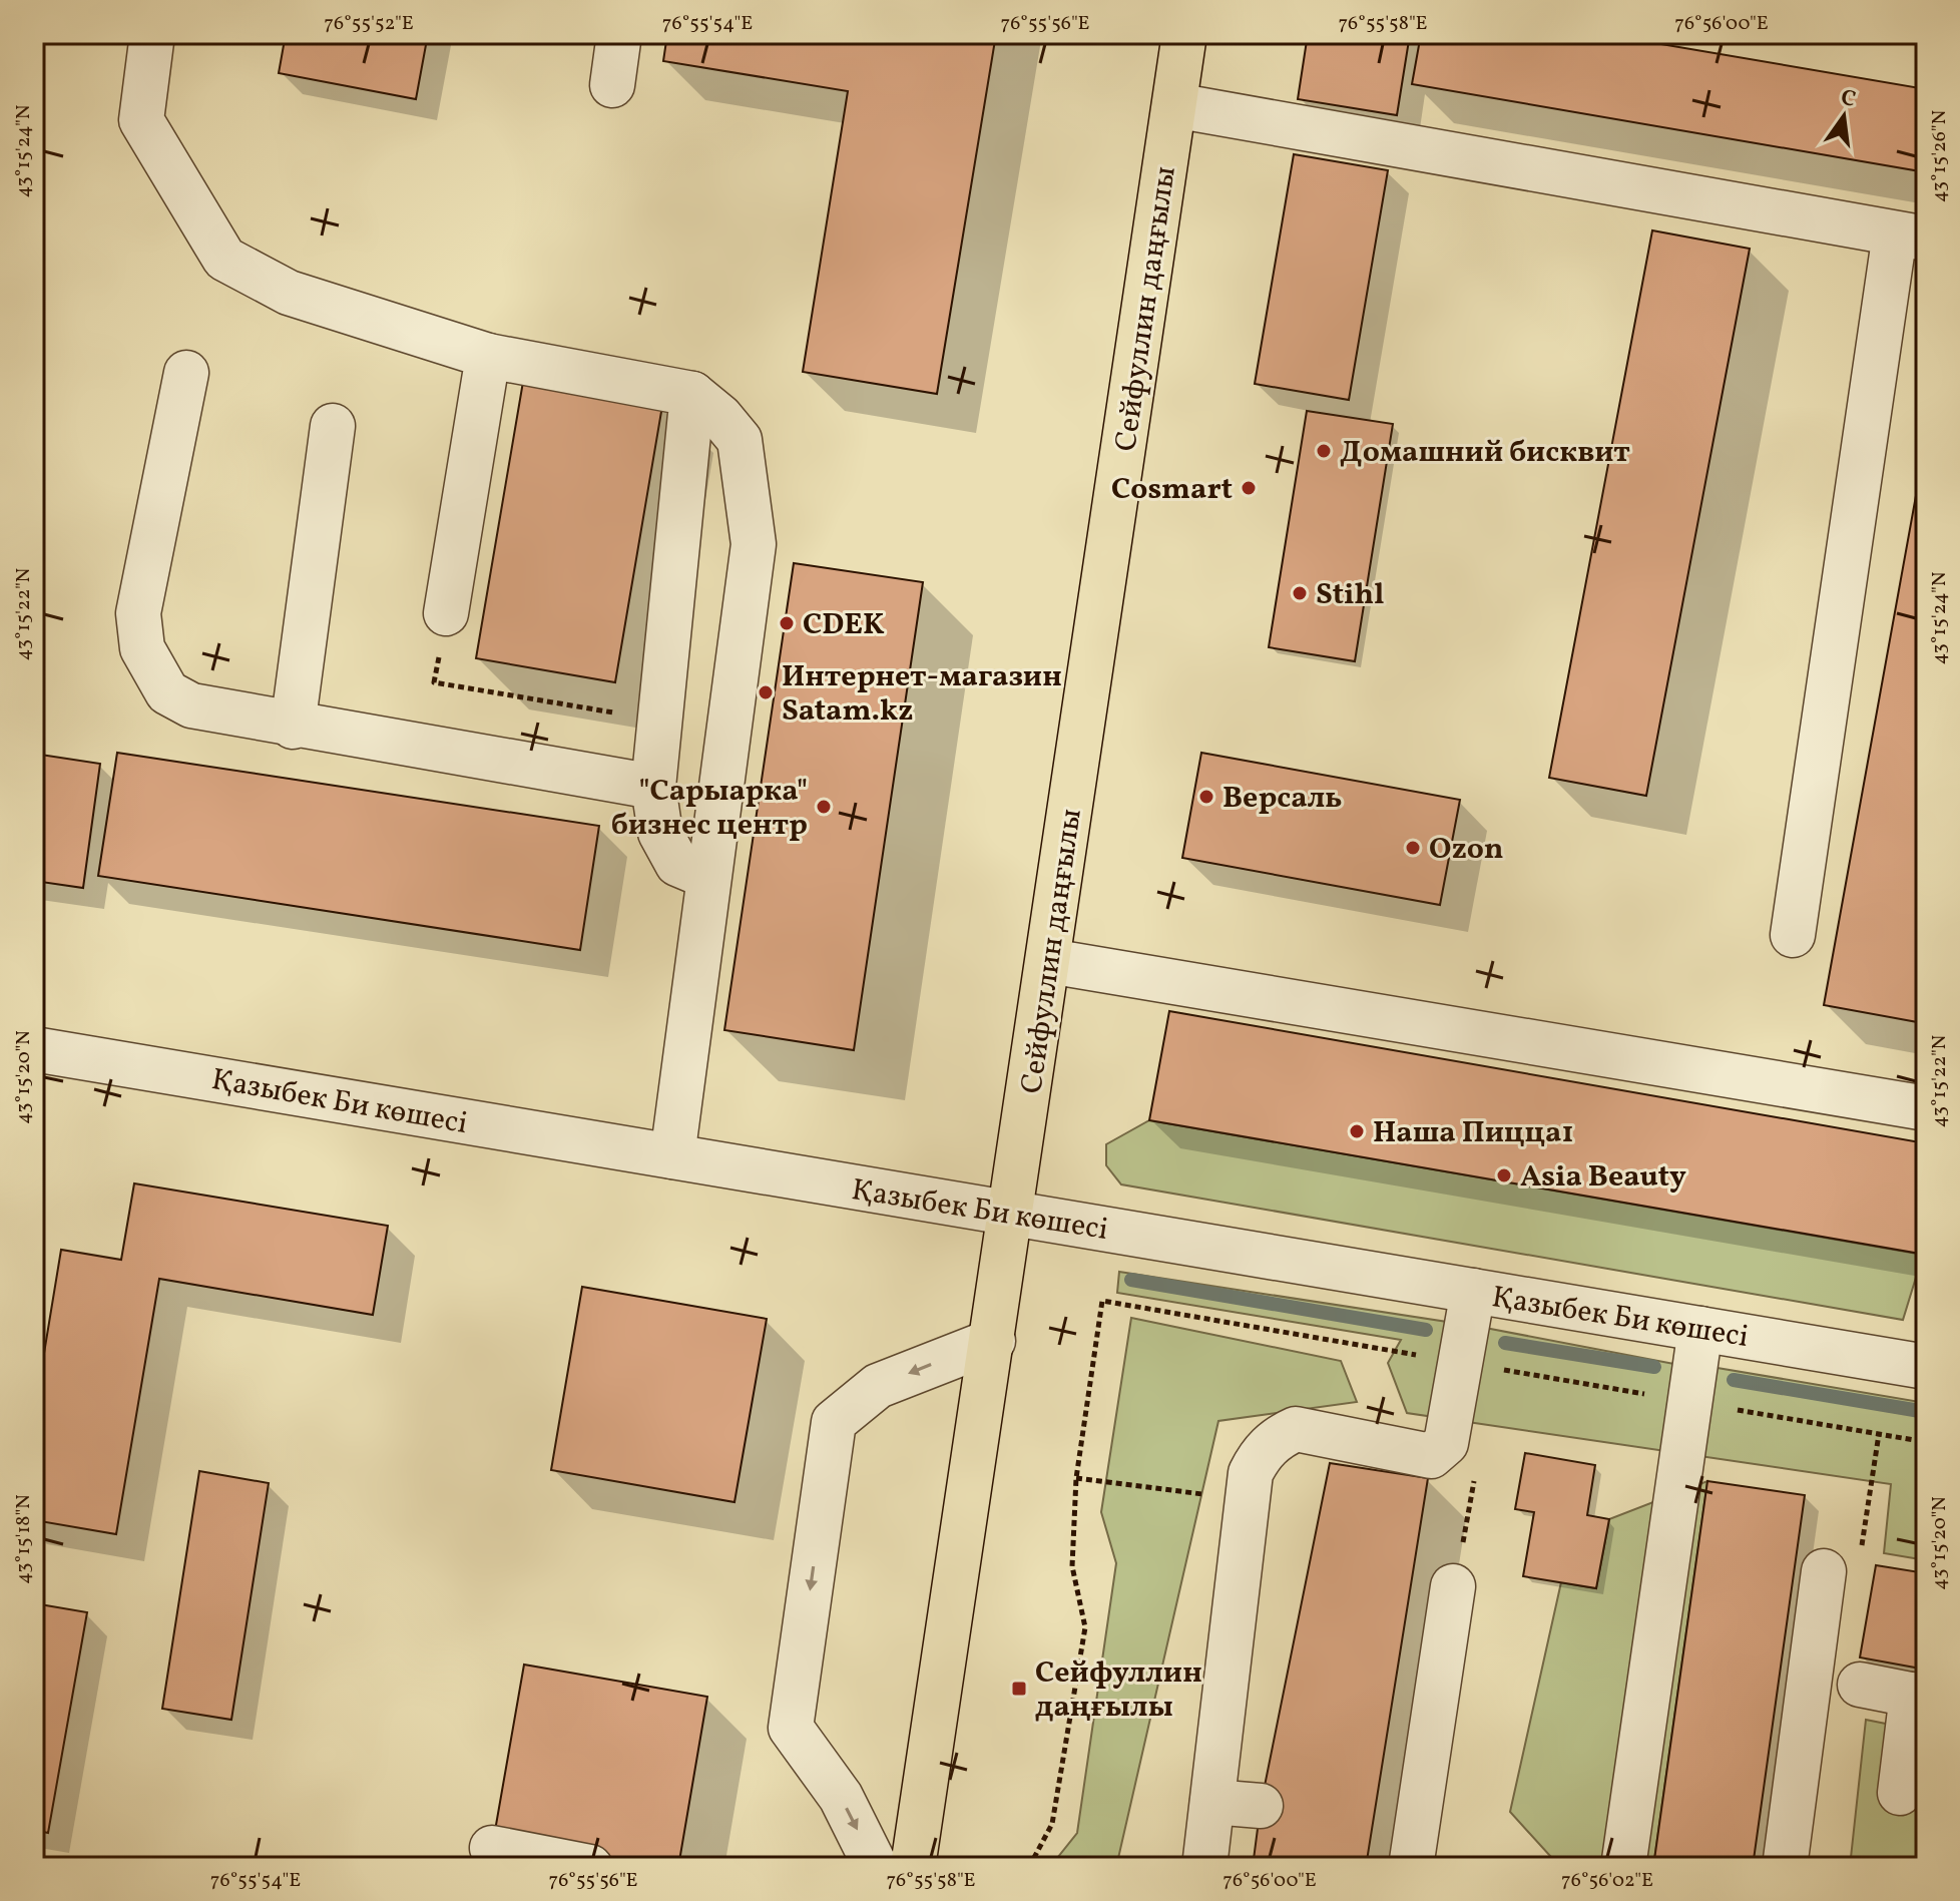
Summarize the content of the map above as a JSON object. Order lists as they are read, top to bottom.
{
  "streets": {
    "main road": ["Сейфуллин даңғылы"],
    "street": ["Қазыбек Би көшесі"]
  },
  "crossings": [
    ["Сейфуллин даңғылы", "Қазыбек Би көшесі"]
  ],
  "places": {
    "other": [
      "Домашний бисквит",
      "Cosmart",
      "Stihl",
      "CDEK",
      "Интернет-магазин Satam.kz",
      "Версаль",
      "\"Сарыарка\" бизнес центр",
      "Ozon",
      "Наша Пицца1",
      "Asia Beauty"
    ],
    "transit": ["Сейфуллин даңғылы"]
  },
  "north": "top",
  "coordinates": [
    "76°55'52\"E",
    "76°55'54\"E",
    "76°55'56\"E",
    "76°55'58\"E",
    "76°56'00\"E",
    "43°15'24\"N",
    "43°15'26\"N",
    "43°15'22\"N",
    "43°15'20\"N",
    "43°15'18\"N",
    "76°56'02\"E"
  ]
}
